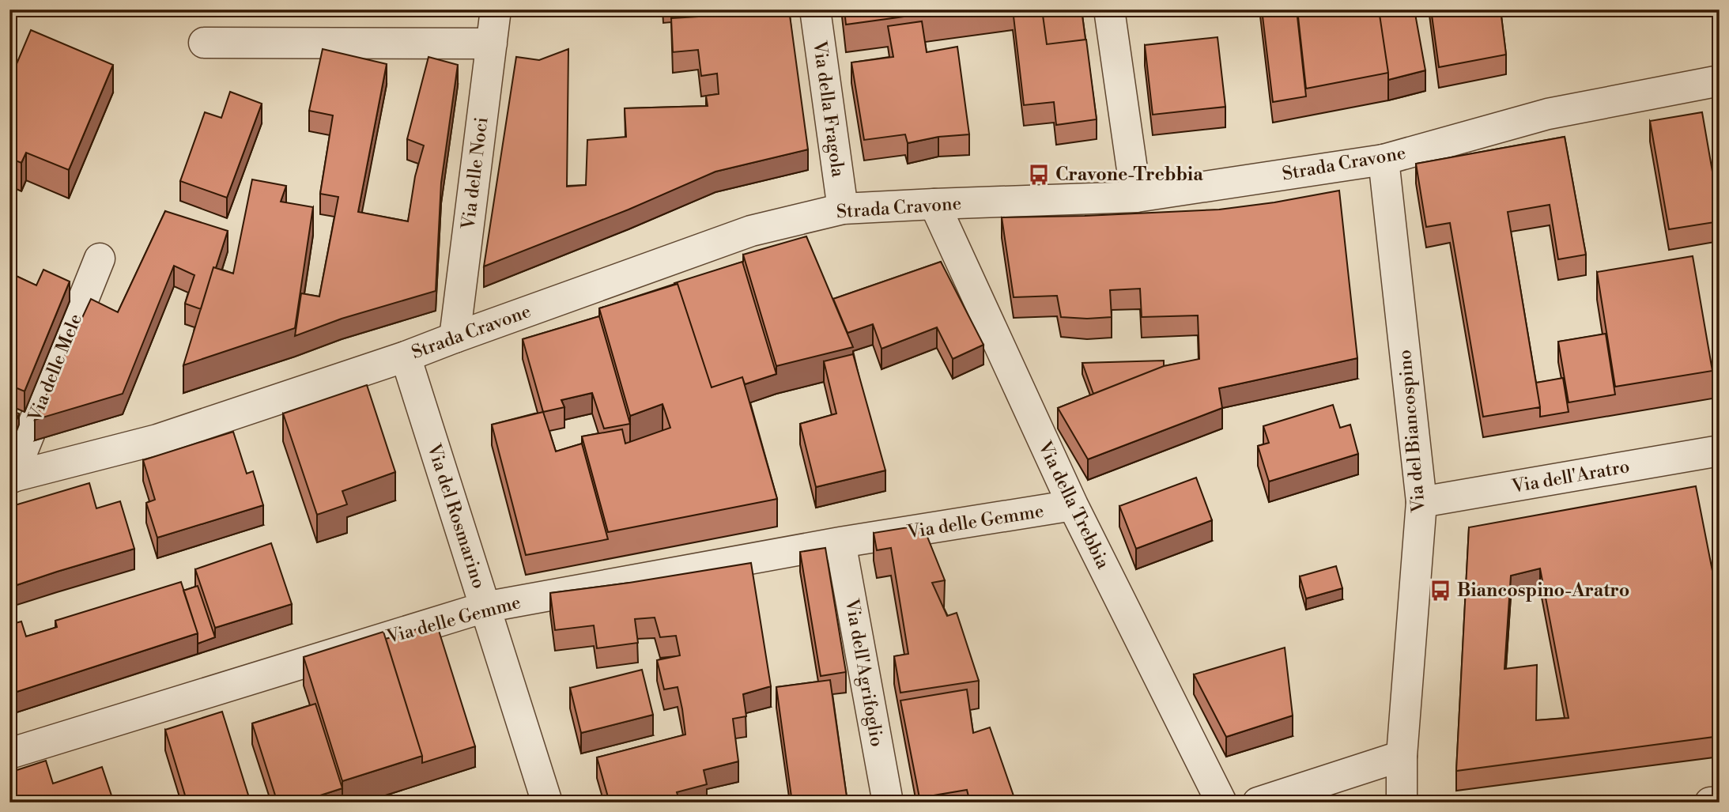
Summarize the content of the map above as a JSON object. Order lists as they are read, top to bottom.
{
  "streets": {
    "street": [
      "Via della Fragola",
      "Strada Cravone",
      "Via delle Noci",
      "Via delle Mele",
      "Via del Biancospino",
      "Via dell'Aratro",
      "Via della Trebbia",
      "Via del Rosmarino",
      "Via delle Gemme",
      "Via dell'Agrifoglio"
    ]
  },
  "crossings": [
    ["Via della Fragola", "Strada Cravone"],
    ["Strada Cravone", "Via delle Noci"],
    ["Strada Cravone", "Via delle Mele"],
    ["Strada Cravone", "Via del Biancospino"],
    ["Strada Cravone", "Via della Trebbia"],
    ["Strada Cravone", "Via del Rosmarino"],
    ["Via del Biancospino", "Via dell'Aratro"],
    ["Via della Trebbia", "Via delle Gemme"],
    ["Via del Rosmarino", "Via delle Gemme"],
    ["Via delle Gemme", "Via dell'Agrifoglio"]
  ],
  "places": {
    "bus stop": ["Cravone-Trebbia", "Biancospino-Aratro"]
  }
}
